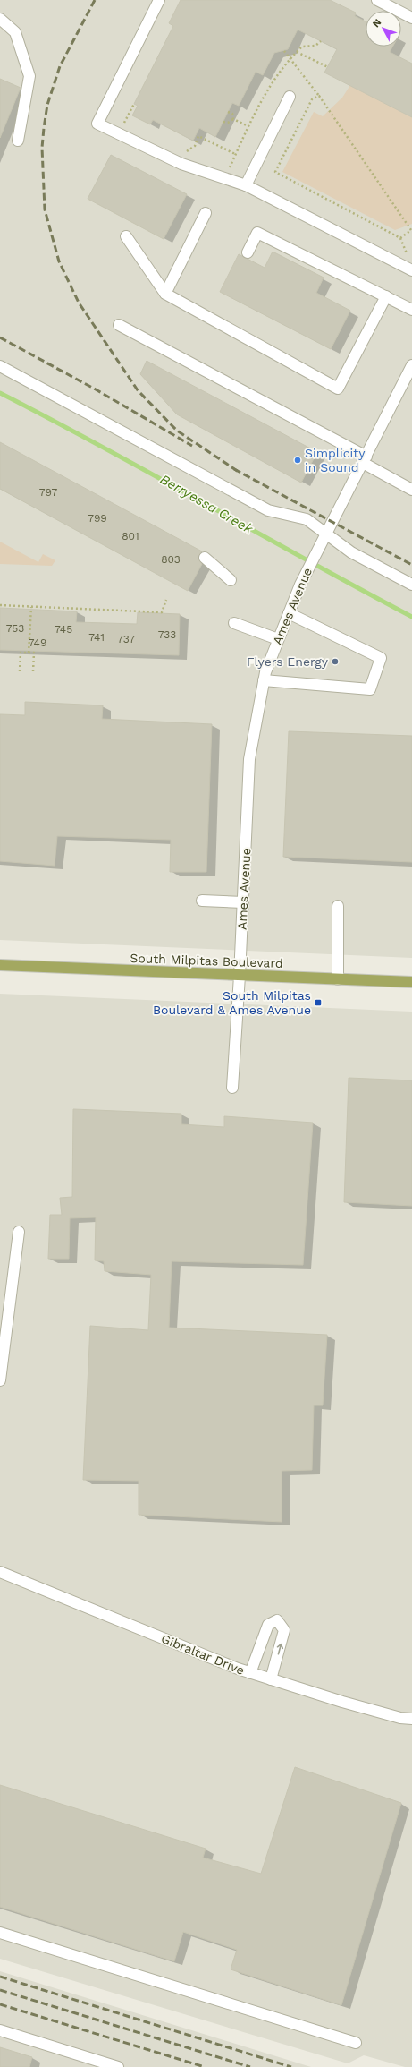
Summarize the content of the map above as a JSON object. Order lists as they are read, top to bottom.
{
  "streets": {
    "main road": ["South Milpitas Boulevard"],
    "street": ["Ames Avenue", "Gibraltar Drive"]
  },
  "crossings": [
    ["Ames Avenue", "South Milpitas Boulevard"]
  ],
  "water": ["Berryessa Creek"],
  "places": {
    "other": ["Simplicity in Sound", "Flyers Energy"],
    "transit": ["South Milpitas Boulevard & Ames Avenue"]
  },
  "house_numbers": [
    "797",
    "799",
    "801",
    "803",
    "753",
    "745",
    "733",
    "741",
    "737",
    "749"
  ],
  "north": "top left"
}
